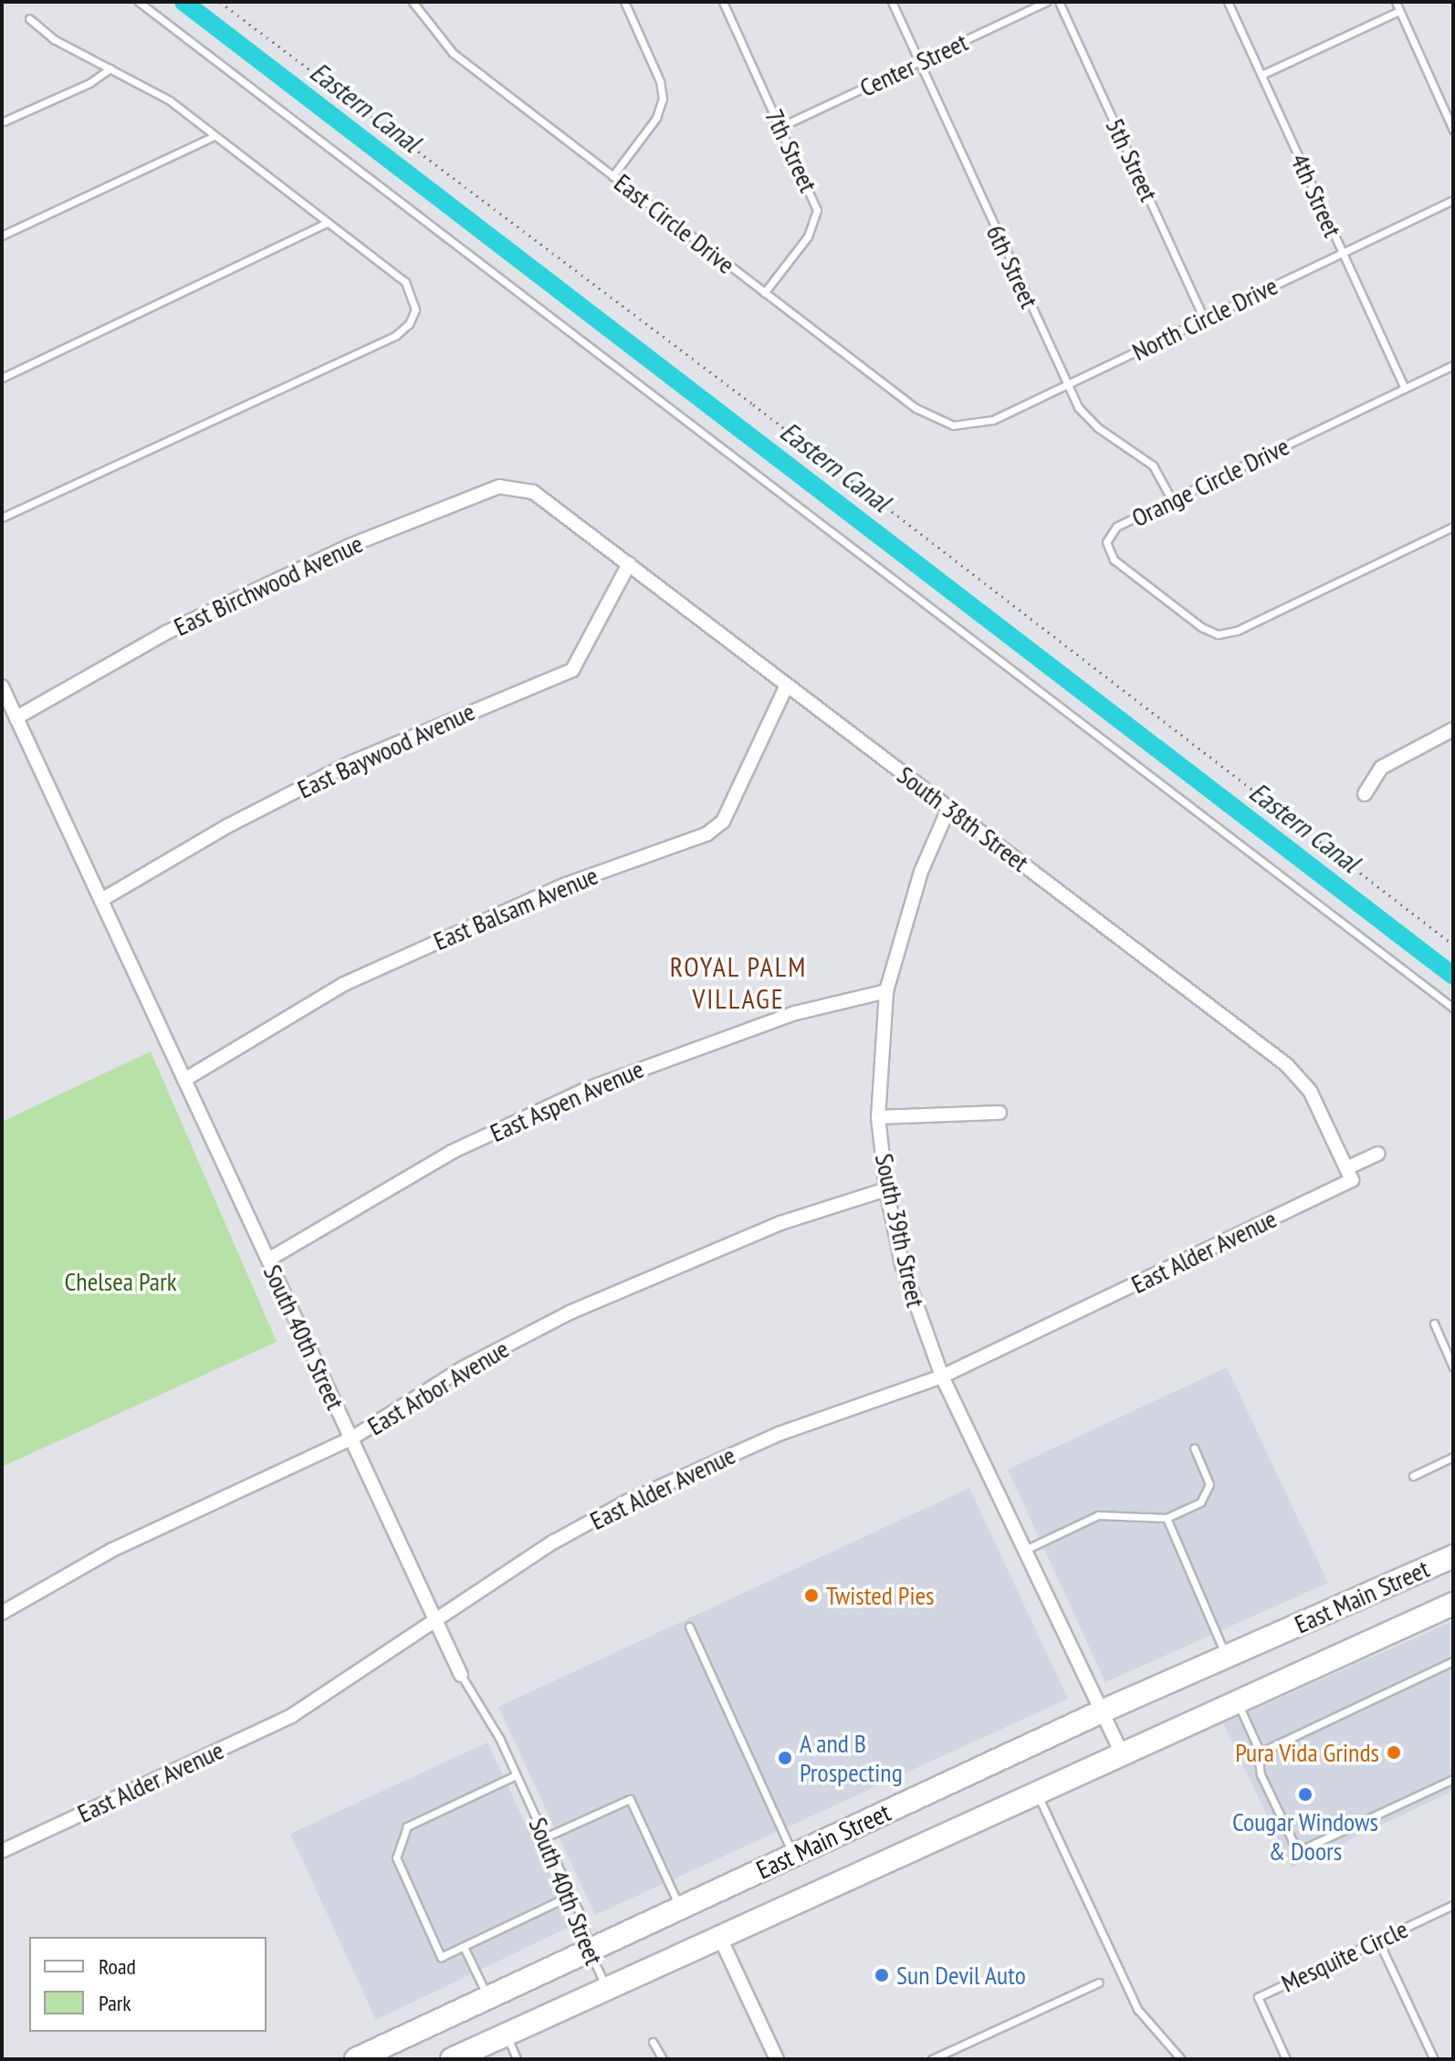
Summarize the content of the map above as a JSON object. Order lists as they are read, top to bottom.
{
  "streets": {
    "main road": ["East Main Street"],
    "street": [
      "East Birchwood Avenue",
      "East Baywood Avenue",
      "South 38th Street",
      "East Balsam Avenue",
      "East Aspen Avenue",
      "South 39th Street",
      "East Alder Avenue",
      "South 40th Street",
      "East Arbor Avenue"
    ],
    "lane": [
      "Center Street",
      "7th Street",
      "5th Street",
      "4th Street",
      "East Circle Drive",
      "6th Street",
      "North Circle Drive",
      "Orange Circle Drive",
      "Mesquite Circle"
    ]
  },
  "crossings": [
    ["Center Street", "7th Street"],
    ["Center Street", "6th Street"],
    ["7th Street", "East Circle Drive"],
    ["5th Street", "North Circle Drive"],
    ["4th Street", "North Circle Drive"],
    ["4th Street", "Orange Circle Drive"],
    ["East Circle Drive", "North Circle Drive"],
    ["6th Street", "North Circle Drive"],
    ["6th Street", "Orange Circle Drive"],
    ["East Birchwood Avenue", "South 38th Street"],
    ["East Birchwood Avenue", "South 40th Street"],
    ["East Baywood Avenue", "South 38th Street"],
    ["East Baywood Avenue", "South 40th Street"],
    ["South 38th Street", "East Balsam Avenue"],
    ["South 38th Street", "South 39th Street"],
    ["South 38th Street", "East Alder Avenue"],
    ["East Balsam Avenue", "South 40th Street"],
    ["East Aspen Avenue", "South 39th Street"],
    ["East Aspen Avenue", "South 40th Street"],
    ["South 39th Street", "East Alder Avenue"],
    ["South 39th Street", "East Arbor Avenue"],
    ["South 39th Street", "East Main Street"],
    ["East Alder Avenue", "South 40th Street"],
    ["South 40th Street", "East Arbor Avenue"],
    ["South 40th Street", "East Main Street"]
  ],
  "districts": ["ROYAL PALM VILLAGE"],
  "water": ["Eastern Canal"],
  "parks": ["Chelsea Park"],
  "places": [
    "Twisted Pies",
    "Pura Vida Grinds",
    "A and B Prospecting",
    "Cougar Windows & Doors",
    "Sun Devil Auto"
  ],
  "legend": ["Road", "Park"]
}
